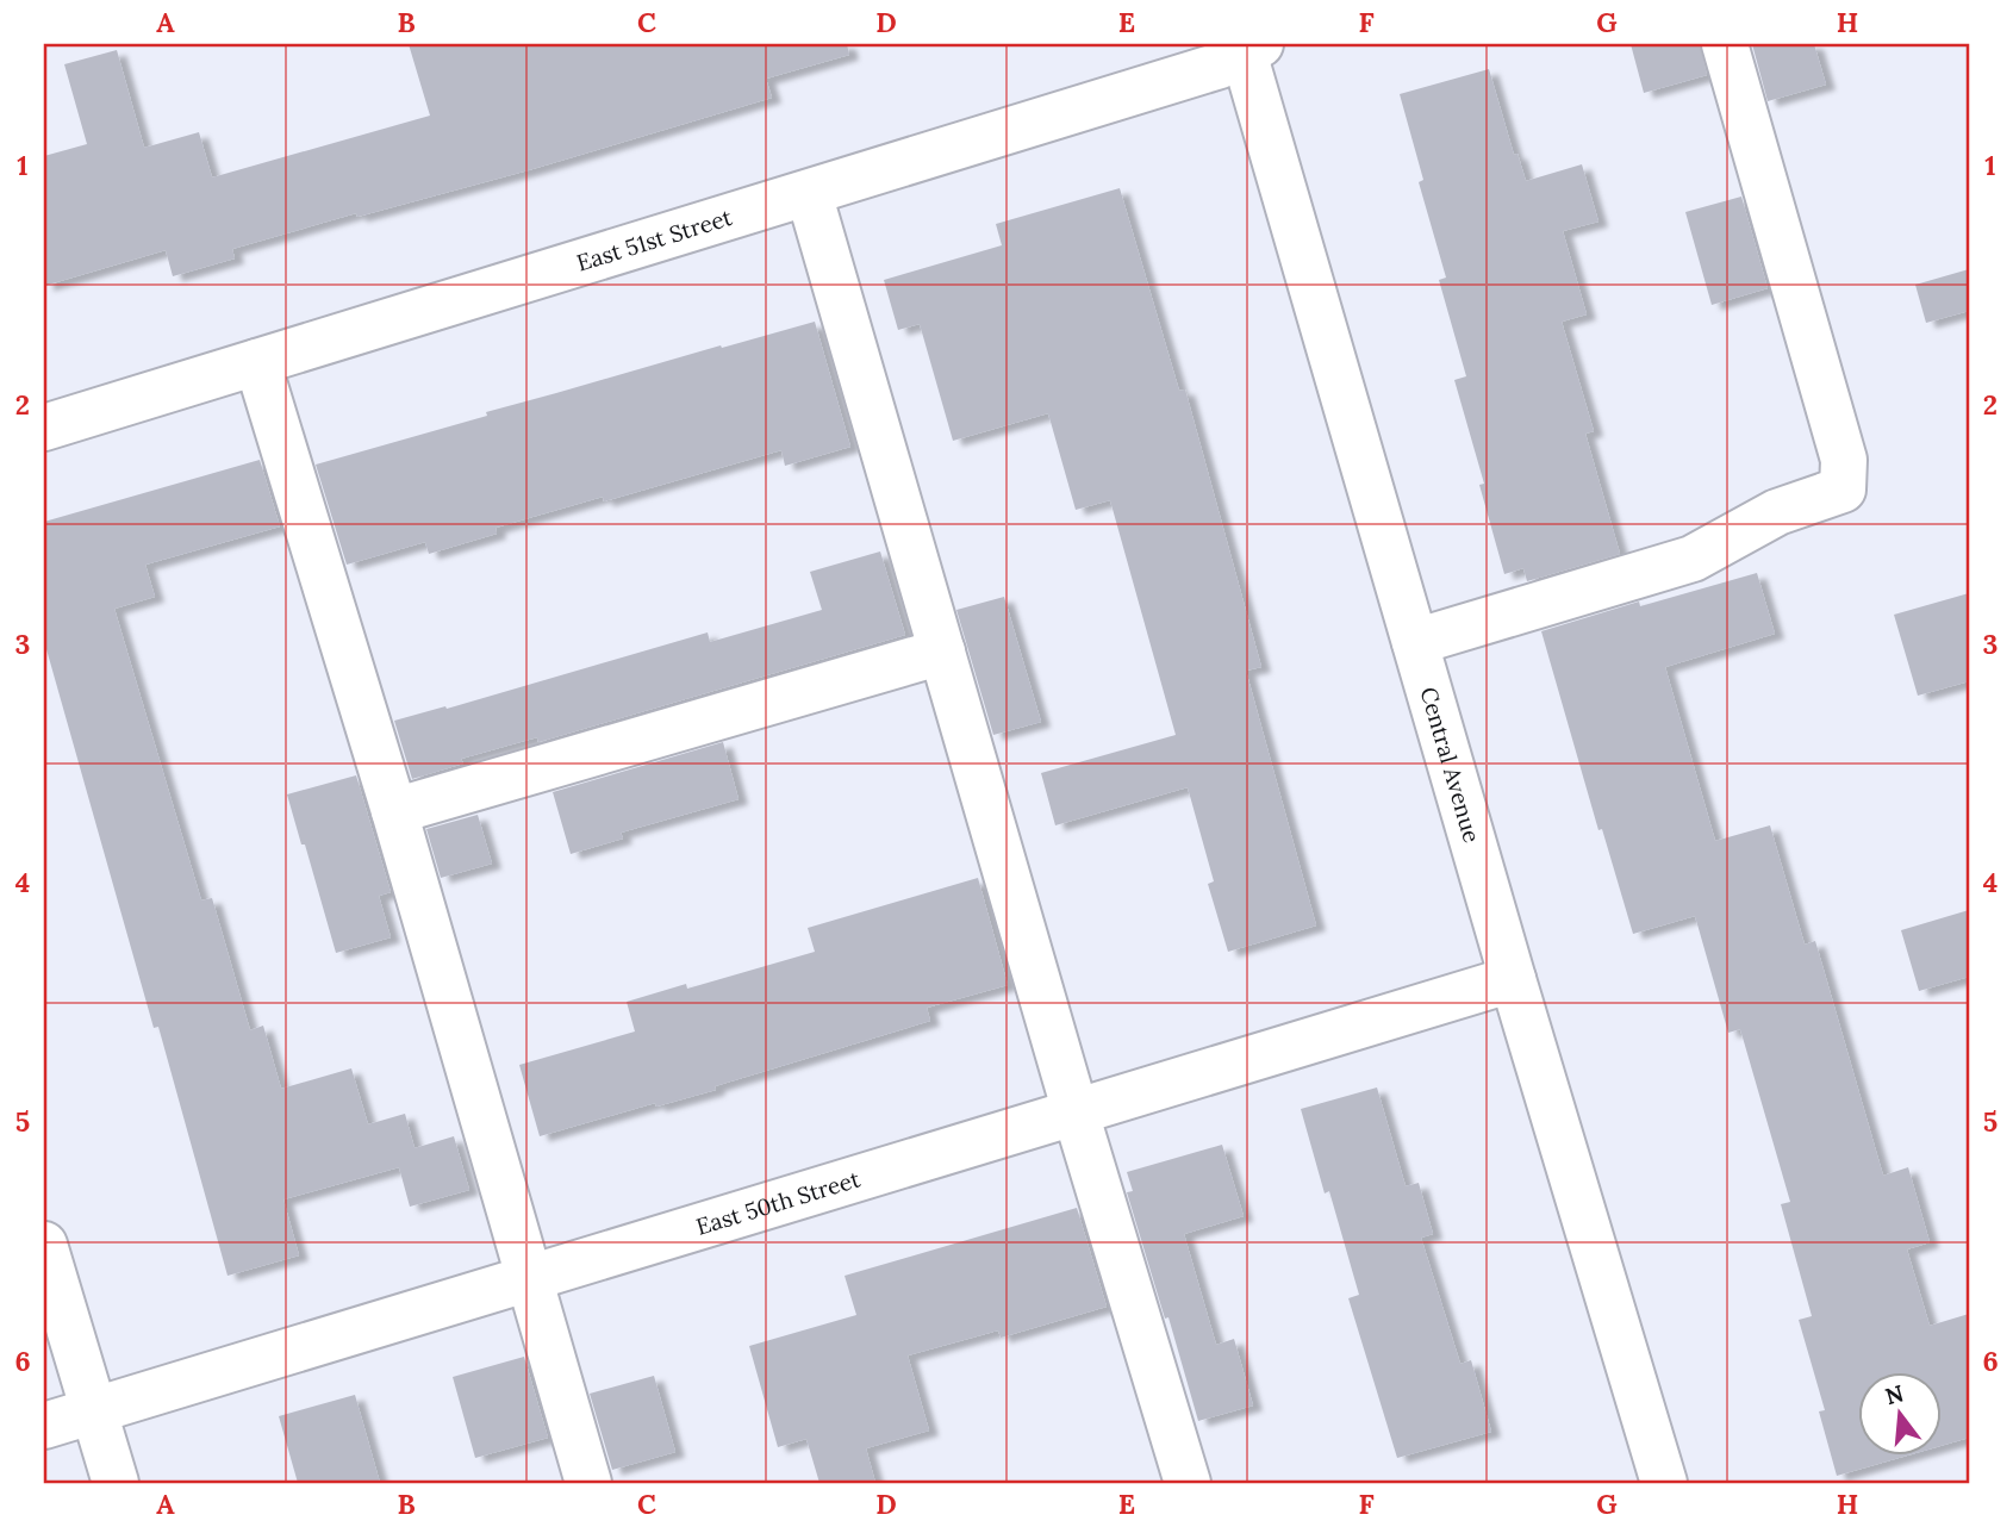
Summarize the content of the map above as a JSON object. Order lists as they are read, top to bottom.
{
  "streets": {
    "street": ["East 51st Street", "Central Avenue", "East 50th Street"]
  },
  "crossings": [
    ["East 51st Street", "Central Avenue"],
    ["Central Avenue", "East 50th Street"]
  ],
  "north": "top",
  "grid": {
    "columns": [
      "A",
      "B",
      "C",
      "D",
      "E",
      "F",
      "G",
      "H"
    ],
    "rows": [
      "1",
      "2",
      "3",
      "4",
      "5",
      "6"
    ]
  }
}
